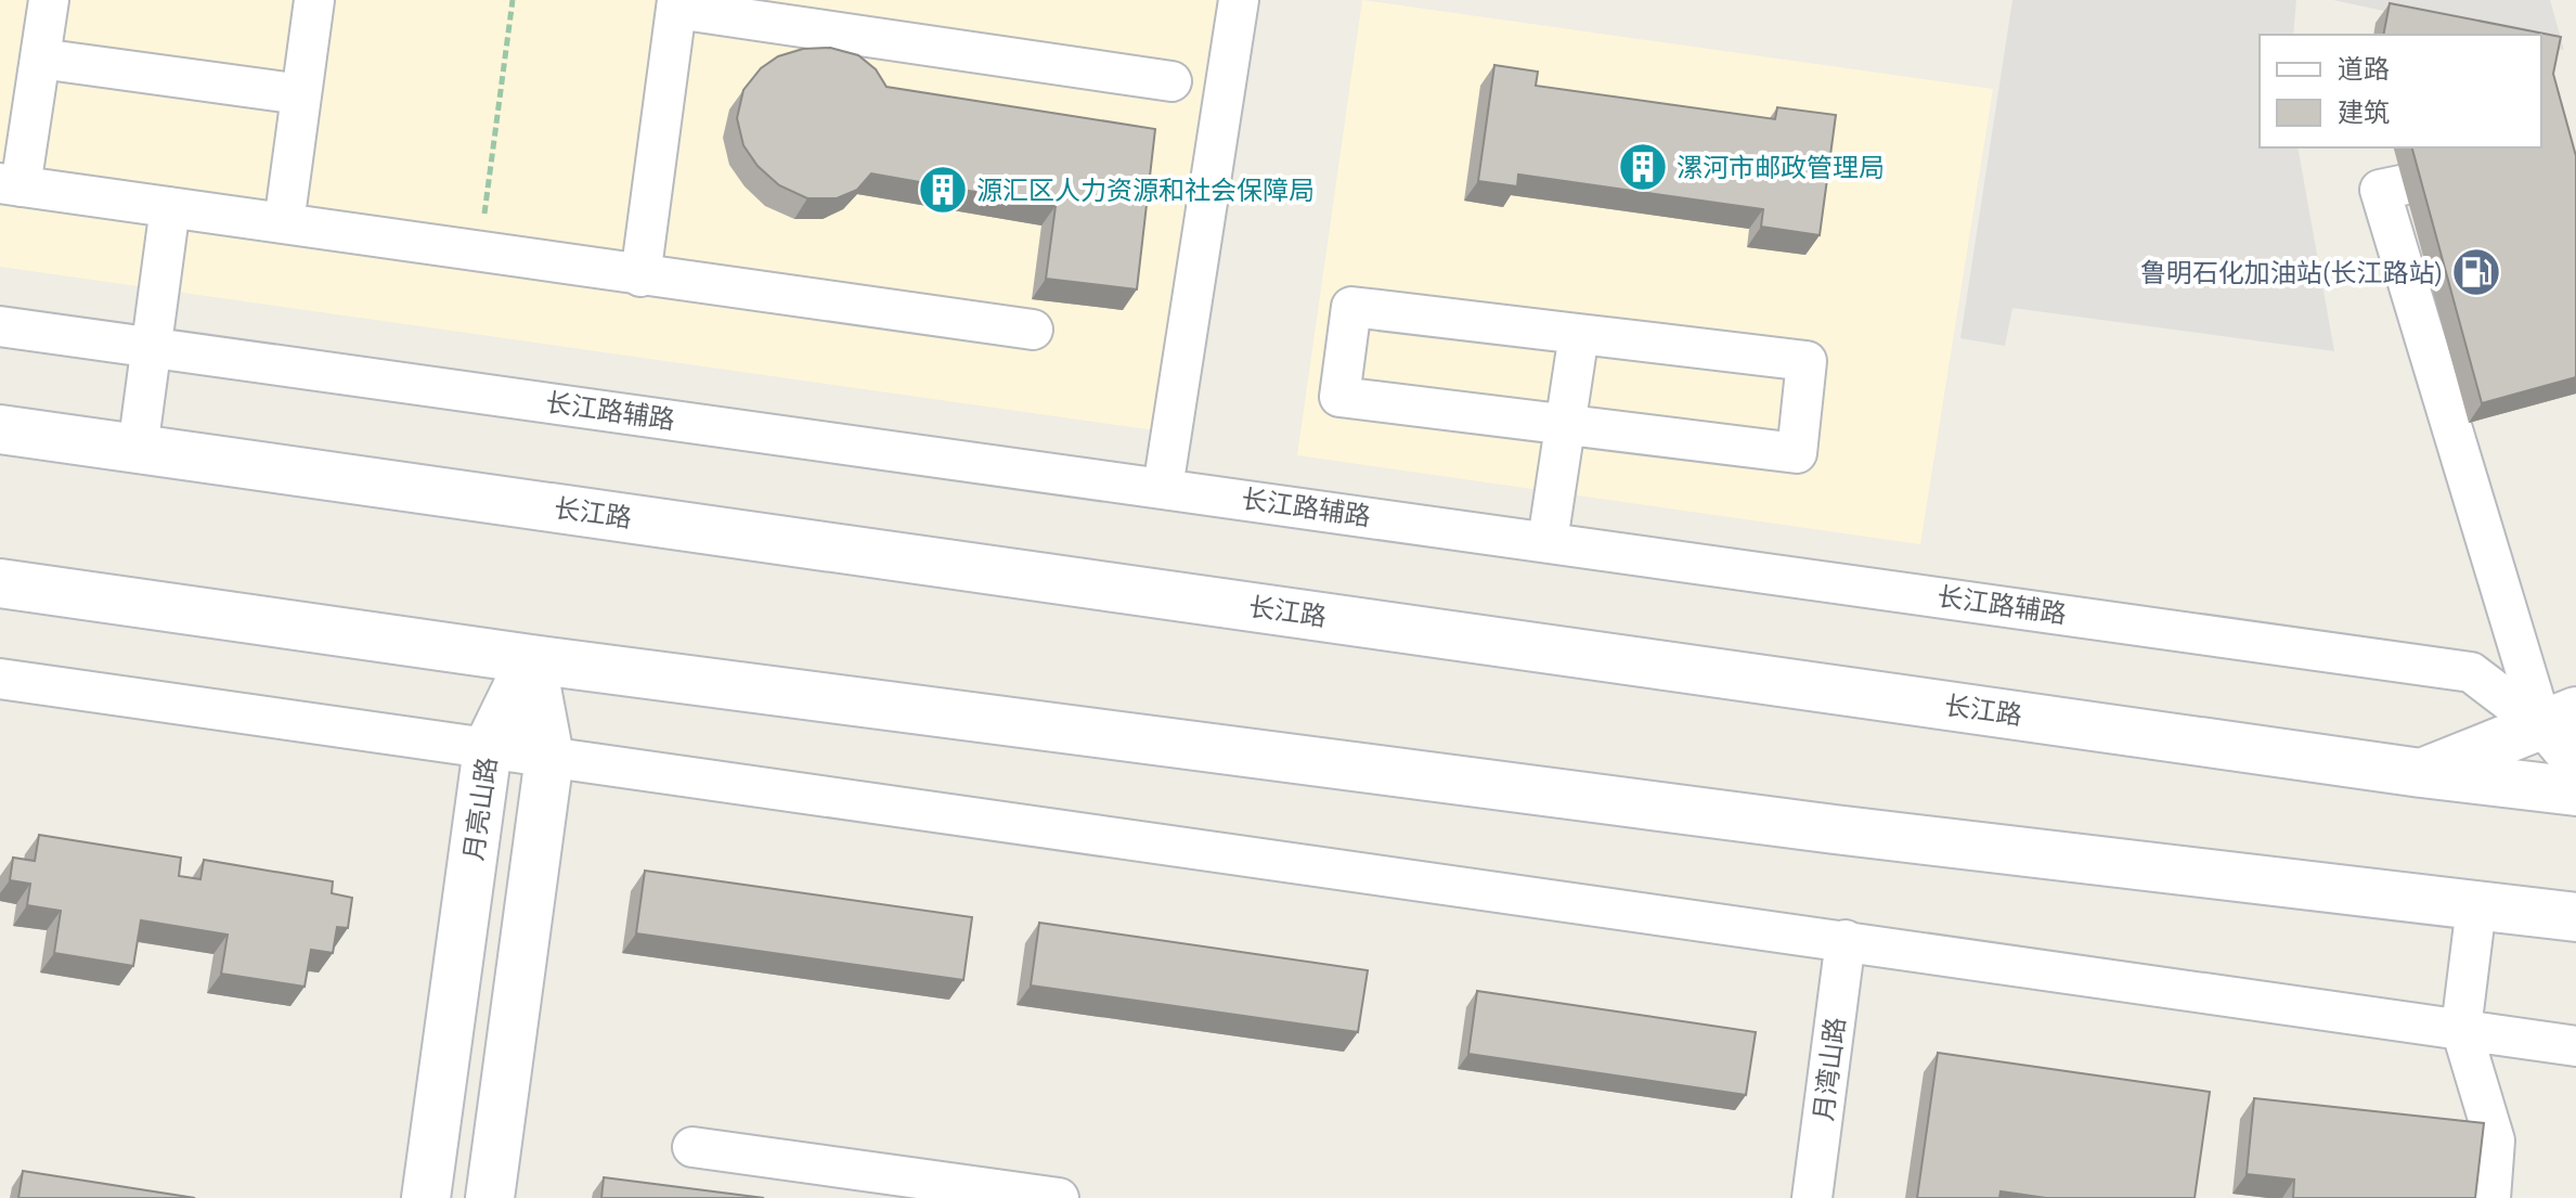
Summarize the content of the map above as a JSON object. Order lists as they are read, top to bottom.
{
  "streets": {
    "main road": ["长江路", "月亮山路"],
    "street": ["长江路辅路", "月湾山路"]
  },
  "places": {
    "building": ["漯河市邮政管理局", "源汇区人力资源和社会保障局"],
    "fuel station": ["鲁明石化加油站(长江路站)"]
  },
  "legend": ["道路", "建筑"]
}
